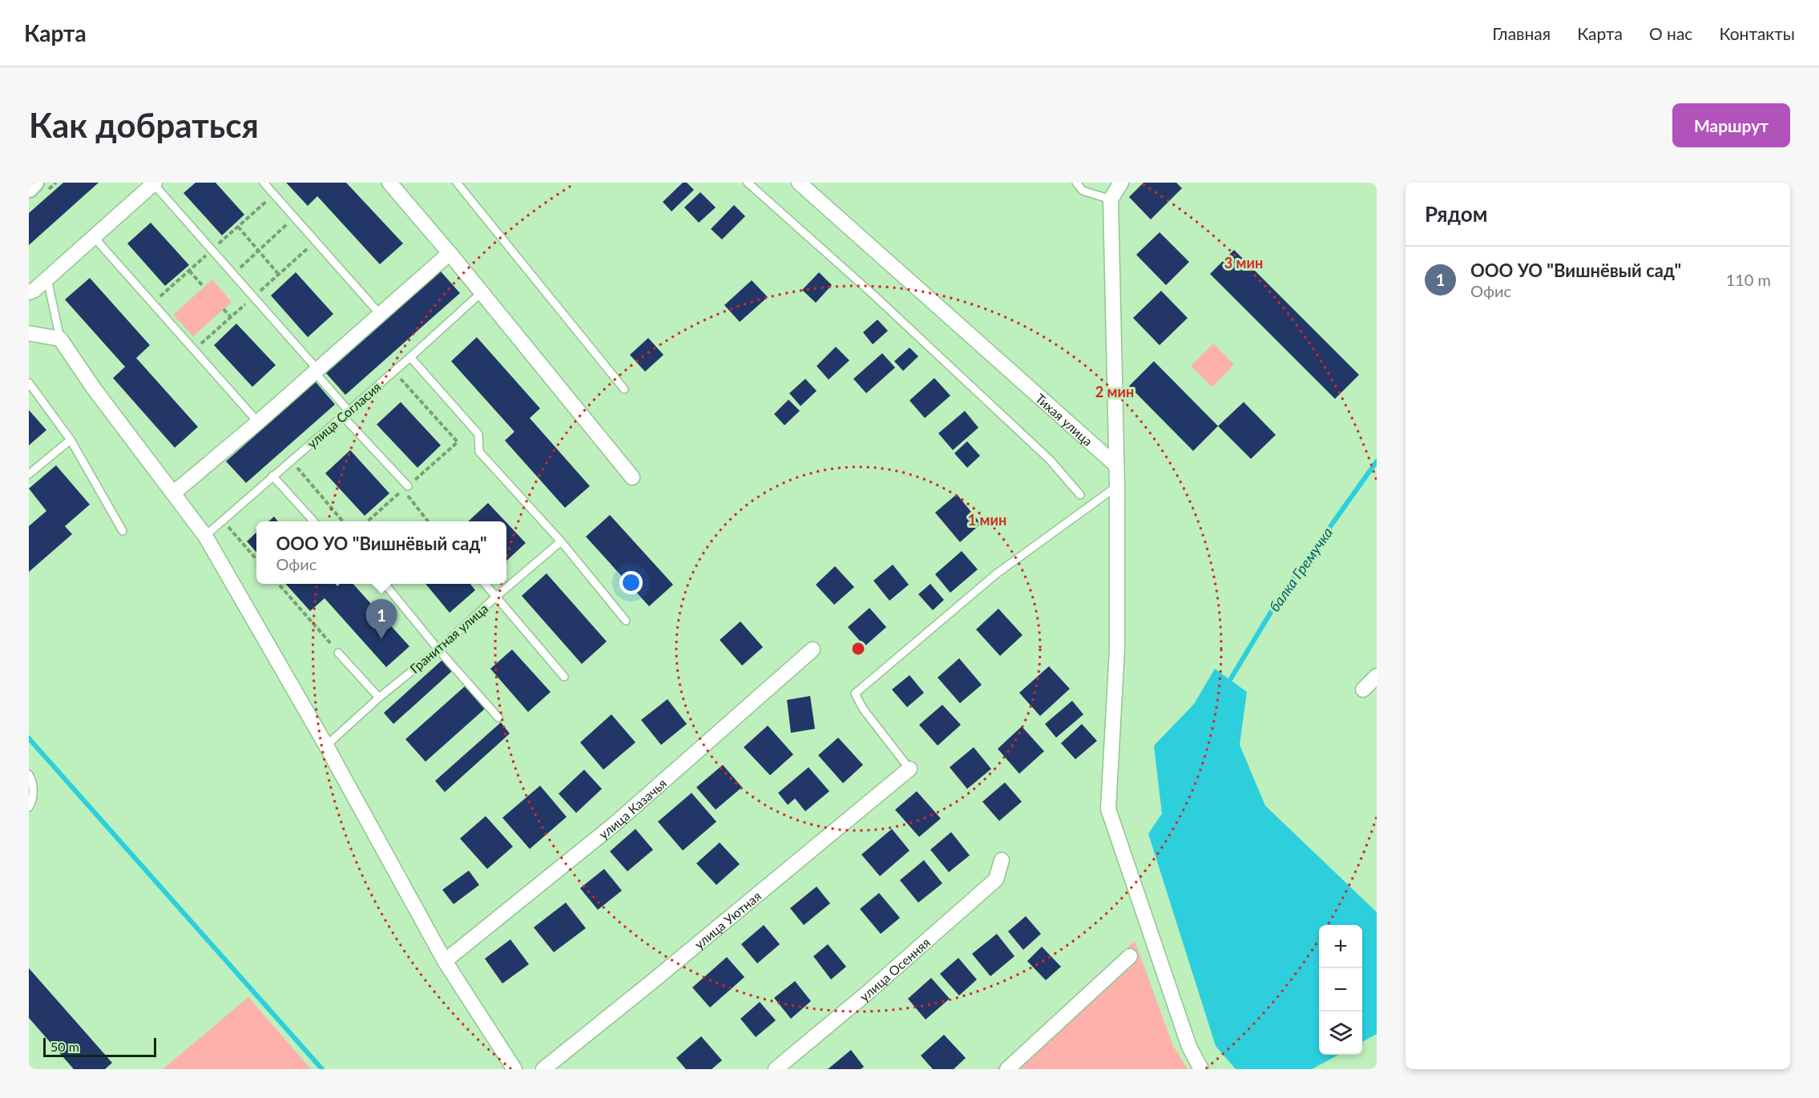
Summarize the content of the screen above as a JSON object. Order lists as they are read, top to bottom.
{
  "streets": {
    "street": [
      "Тихая улица",
      "улица Казачья",
      "улица Уютная",
      "улица Осенняя"
    ],
    "lane": ["улица Согласия", "Гранитная улица"]
  },
  "water": ["балка Гремучка"],
  "scale_bar": "50 m",
  "page": {
    "header": "Карта",
    "nav": [
      "Главная",
      "Карта",
      "О нас",
      "Контакты"
    ],
    "buttons": "Маршрут",
    "title": "Как добраться",
    "heading": "Рядом",
    "list": [
      {
        "mark": "1",
        "name": "ООО УО \"Вишнёвый сад\"",
        "note": "Офис",
        "value": "110 m"
      }
    ],
    "popup": ["ООО УО \"Вишнёвый сад\"", "Офис"],
    "pins": "1",
    "map_buttons": ["+", "−"],
    "scale": "50 m"
  },
  "rings": ["3 мин", "2 мин", "1 мин"]
}
